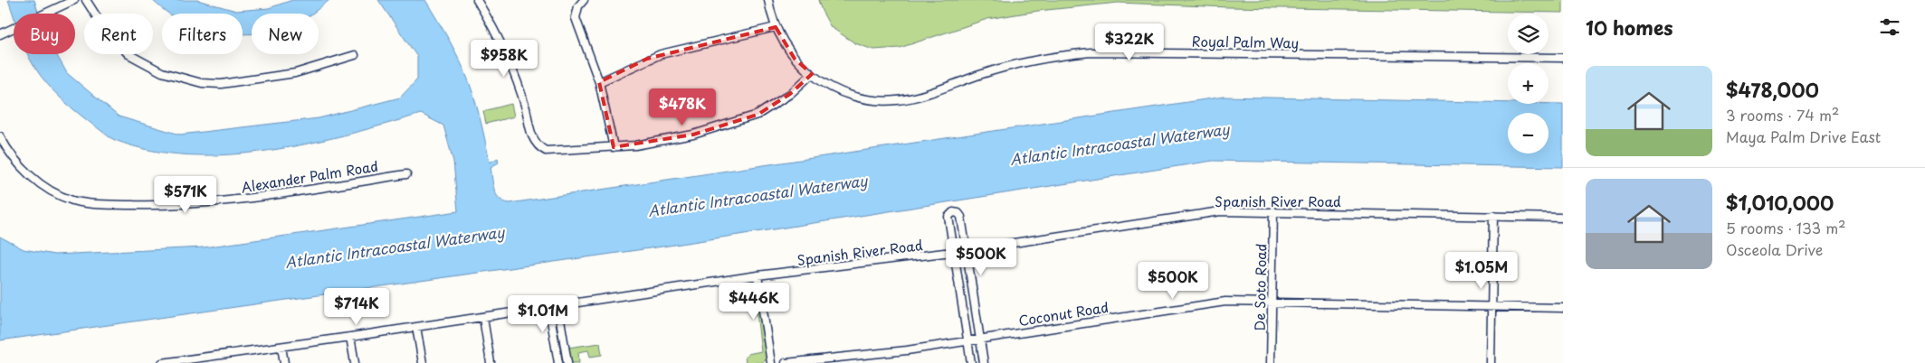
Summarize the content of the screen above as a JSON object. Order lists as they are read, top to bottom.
{
  "streets": {
    "street": [
      "Royal Palm Way",
      "Alexander Palm Road",
      "Spanish River Road",
      "De Soto Road",
      "Coconut Road"
    ]
  },
  "crossings": [
    ["Spanish River Road", "De Soto Road"],
    ["De Soto Road", "Coconut Road"]
  ],
  "water": ["Atlantic Intracoastal Waterway"],
  "page": {
    "heading": "10 homes",
    "map_buttons": ["+", "−"],
    "chip": [
      "Buy",
      "Rent",
      "Filters",
      "New"
    ],
    "price": [
      "$322K",
      "$958K",
      "$478K",
      "$571K",
      "$500K",
      "$1.05M",
      "$500K",
      "$446K",
      "$714K",
      "$1.01M"
    ],
    "list": [
      {
        "name": "$478,000",
        "note": "3 rooms · 74 m² · Maya Palm Drive East"
      },
      {
        "name": "$1,010,000",
        "note": "5 rooms · 133 m² · Osceola Drive"
      }
    ]
  }
}
